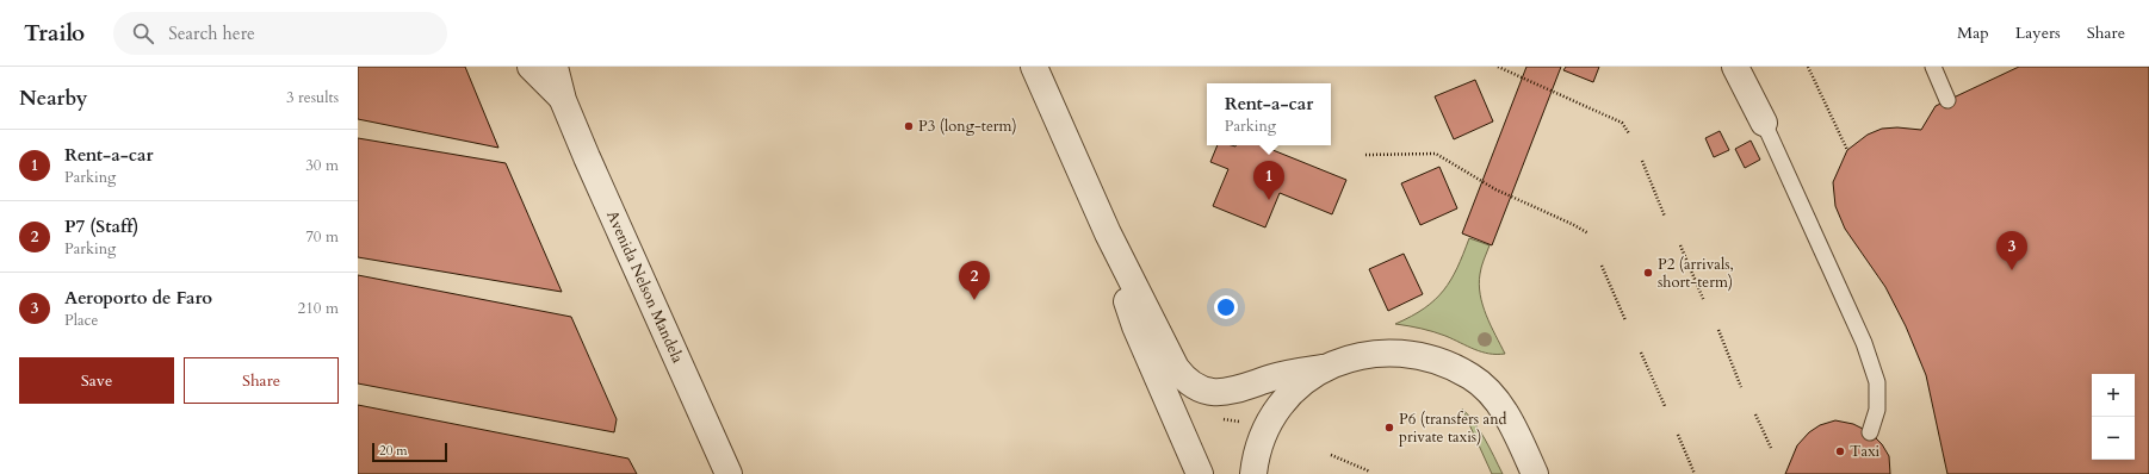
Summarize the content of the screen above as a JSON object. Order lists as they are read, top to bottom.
{
  "streets": {
    "street": ["Avenida Nelson Mandela"]
  },
  "places": [
    "P3 (long-term)",
    "P2 (arrivals, short-term)",
    "P6 (transfers and private taxis)",
    "Taxi"
  ],
  "scale_bar": "20 m",
  "page": {
    "header": "Trailo",
    "search": "Search here",
    "nav": ["Map", "Layers", "Share"],
    "heading": ["Nearby", "3 results"],
    "popup": ["Rent-a-car", "Parking"],
    "list": [
      {
        "mark": "1",
        "name": "Rent-a-car",
        "note": "Parking",
        "value": "30 m"
      },
      {
        "mark": "2",
        "name": "P7 (Staff)",
        "note": "Parking",
        "value": "70 m"
      },
      {
        "mark": "3",
        "name": "Aeroporto de Faro",
        "note": "Place",
        "value": "210 m"
      }
    ],
    "pins": ["1", "3", "2"],
    "buttons": ["Save", "Share"],
    "map_buttons": ["+", "−"],
    "scale": "20 m"
  }
}
